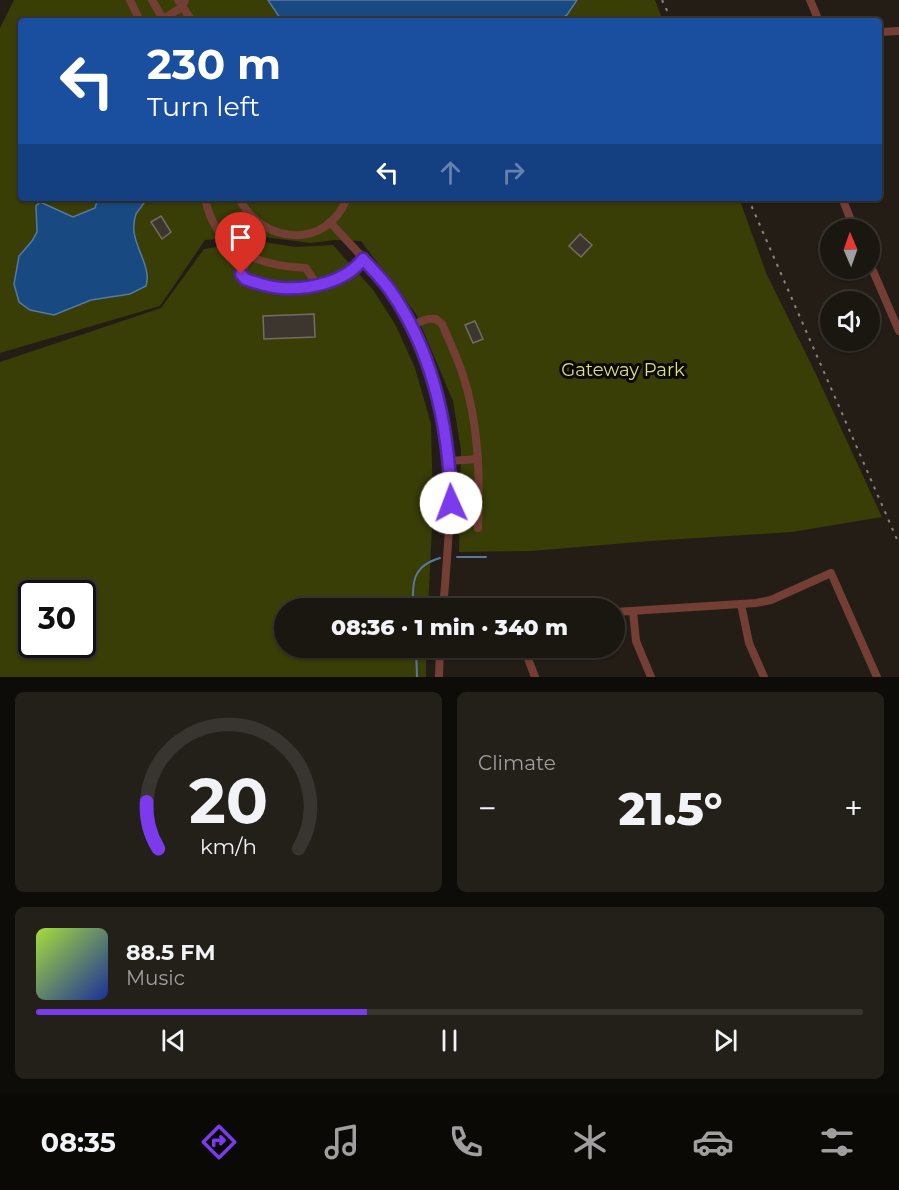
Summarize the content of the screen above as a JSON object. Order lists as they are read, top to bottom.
{
  "parks": ["Gateway Park"],
  "north": "top",
  "page": {
    "turn": ["230 m", "Turn left"],
    "limit": "30",
    "trip": "08:36 · 1 min · 340 m",
    "tile": "Climate",
    "heat": ["−", "21.5°", "+"],
    "song": ["88.5 FM", "Music"],
    "tabs": "08:35",
    "gauge": ["20", "km/h"]
  }
}
